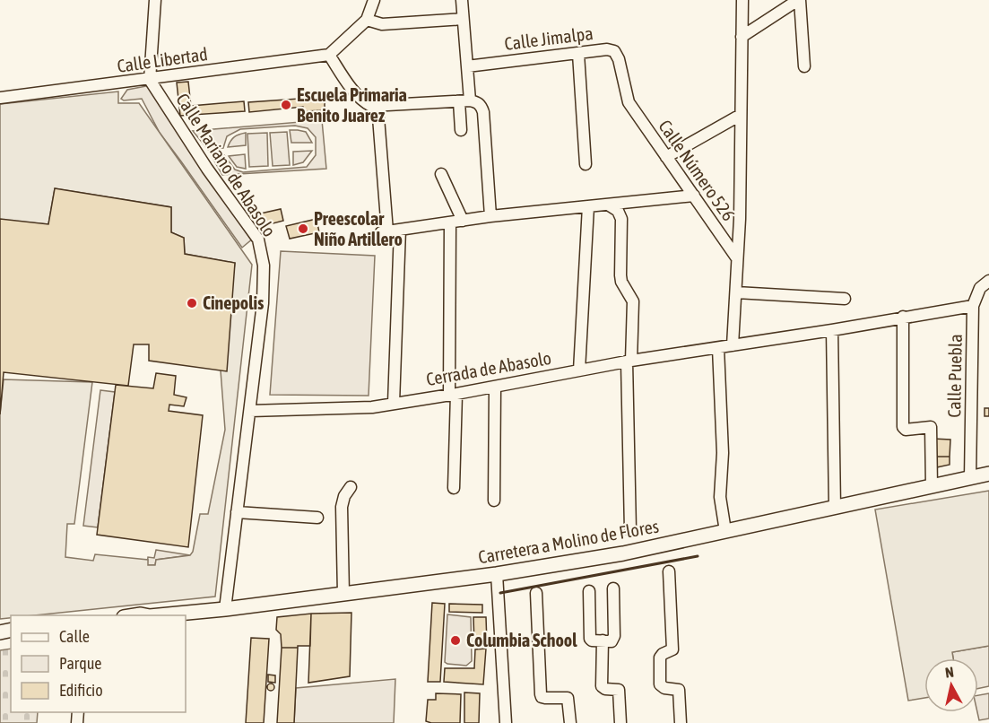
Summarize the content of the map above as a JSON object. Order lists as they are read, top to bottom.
{
  "streets": {
    "main road": ["Carretera a Molino de Flores"],
    "street": [
      "Calle Jimalpa",
      "Calle Libertad",
      "Calle Mariano de Abasolo",
      "Calle Número 526",
      "Cerrada de Abasolo",
      "Calle Puebla"
    ]
  },
  "crossings": [
    ["Calle Jimalpa", "Calle Número 526"],
    ["Calle Libertad", "Calle Mariano de Abasolo"],
    ["Calle Mariano de Abasolo", "Cerrada de Abasolo"],
    ["Calle Mariano de Abasolo", "Carretera a Molino de Flores"],
    ["Cerrada de Abasolo", "Calle Puebla"],
    ["Calle Puebla", "Carretera a Molino de Flores"]
  ],
  "places": [
    "Escuela Primaria Benito Juarez",
    "Preescolar Niño Artillero",
    "Cinepolis",
    "Columbia School"
  ],
  "legend": ["Calle", "Parque", "Edificio"],
  "north": "top"
}
